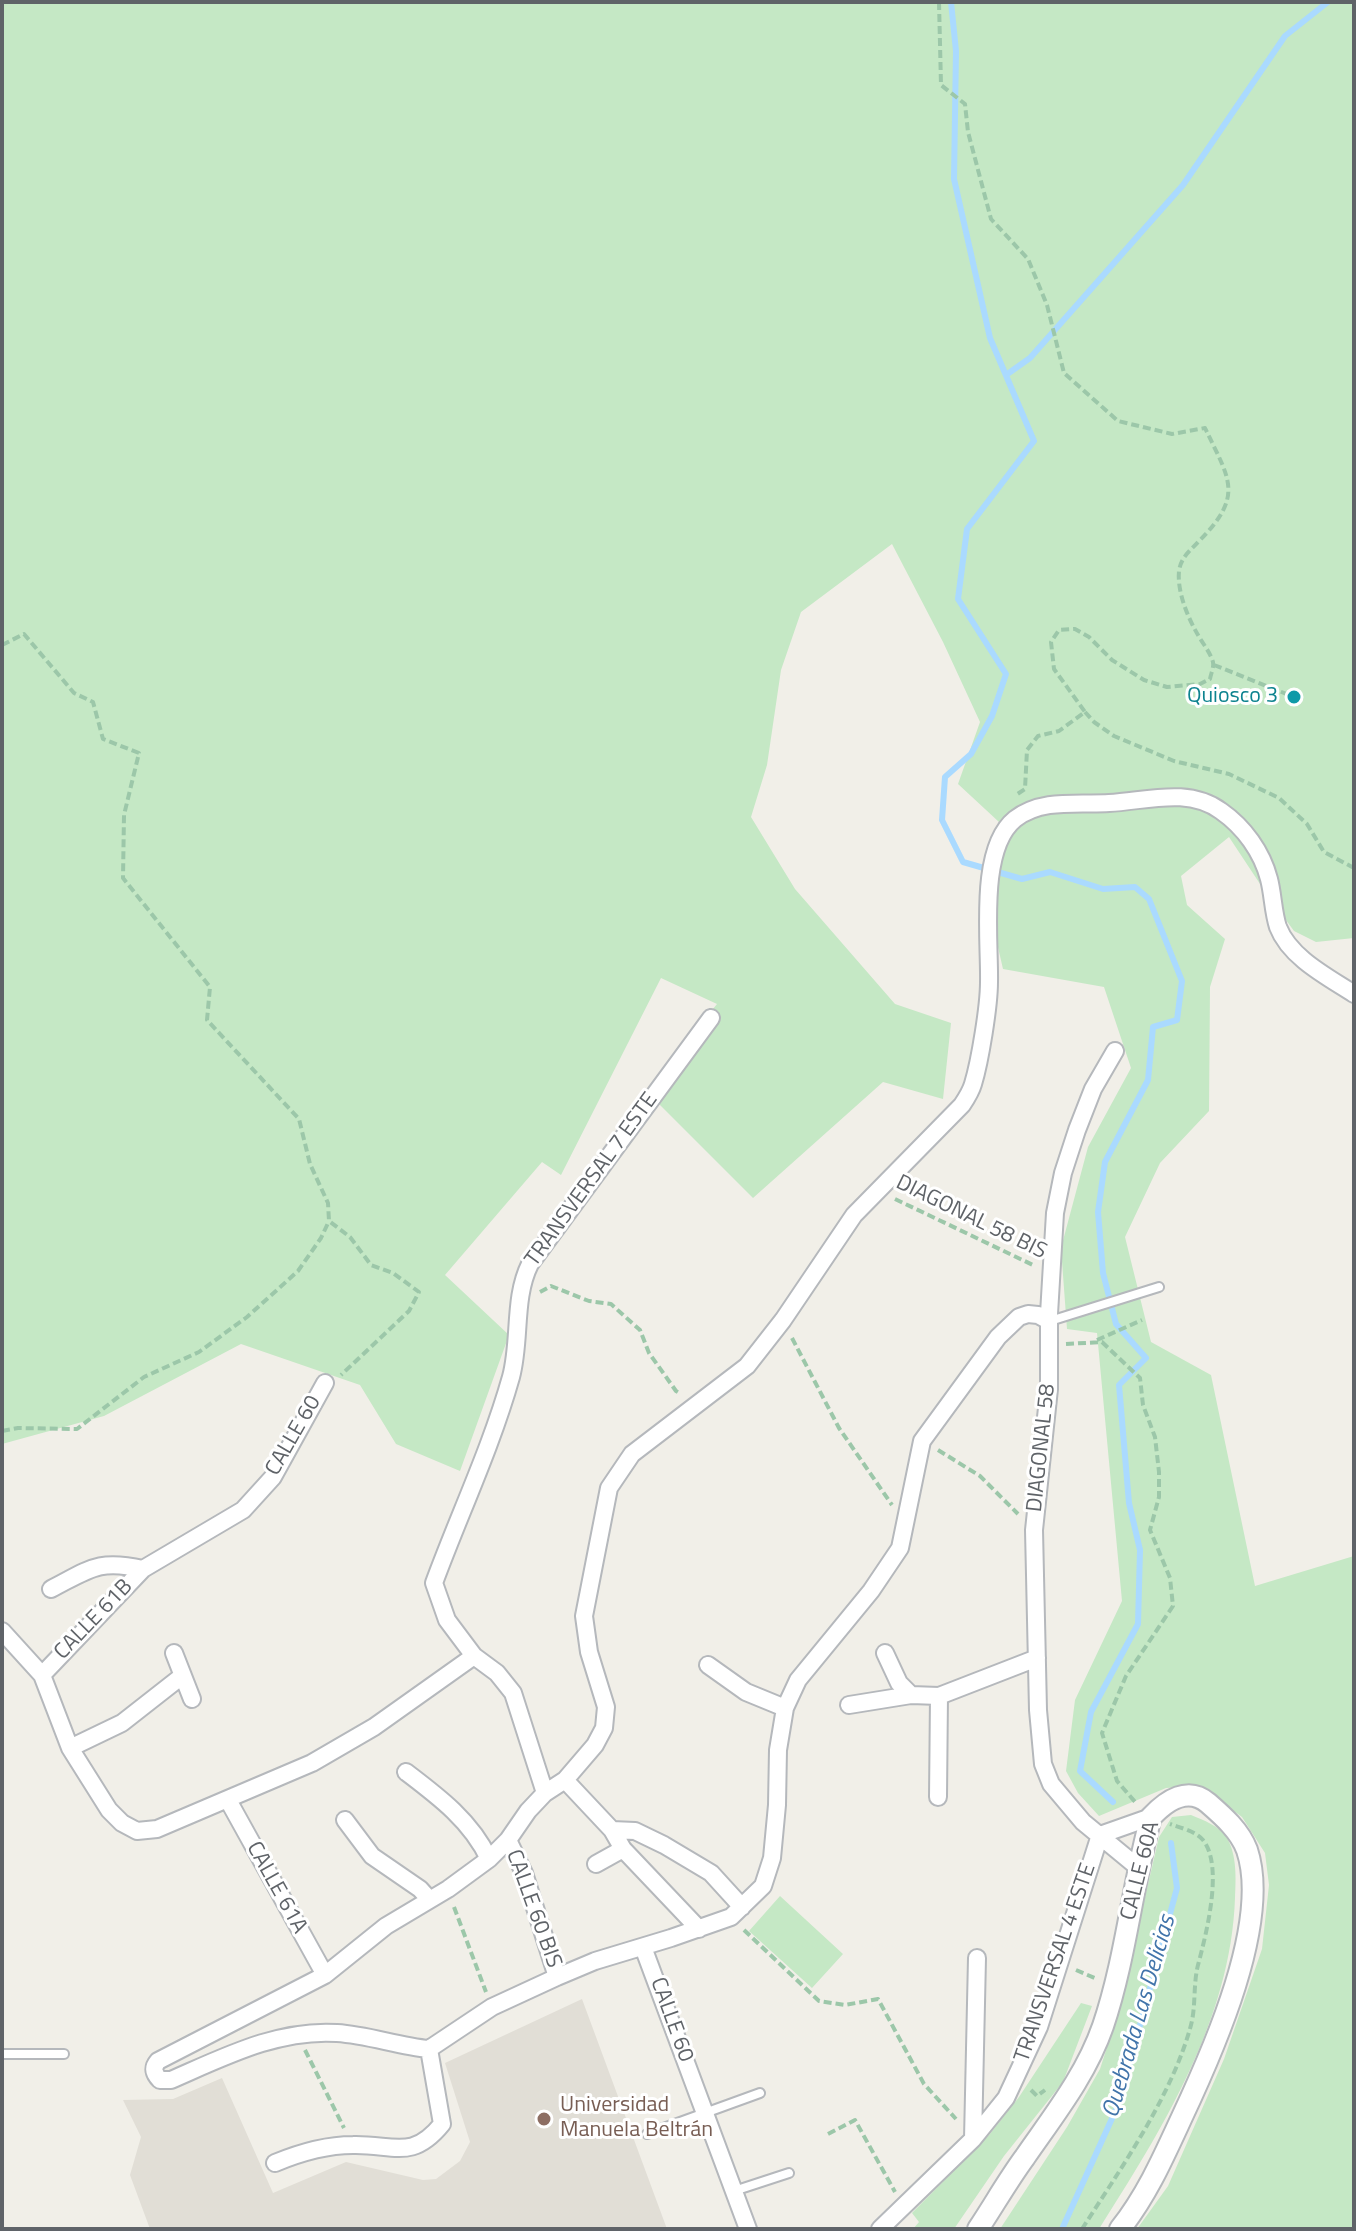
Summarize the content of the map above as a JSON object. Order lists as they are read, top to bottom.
{
  "streets": {
    "street": [
      "TRANSVERSAL 7 ESTE",
      "CALLE 60",
      "DIAGONAL 58",
      "CALLE 61B",
      "CALLE 60A",
      "CALLE 61A",
      "CALLE 60 BIS",
      "TRANSVERSAL 4 ESTE"
    ],
    "path": ["DIAGONAL 58 BIS"]
  },
  "crossings": [
    ["DIAGONAL 58 BIS", "DIAGONAL 58"],
    ["CALLE 60", "CALLE 61B"],
    ["DIAGONAL 58", "CALLE 60A"],
    ["DIAGONAL 58", "TRANSVERSAL 4 ESTE"],
    ["CALLE 61B", "CALLE 61A"]
  ],
  "water": ["Quebrada Las Delicias"],
  "places": ["Quiosco 3", "Universidad Manuela Beltrán"]
}
